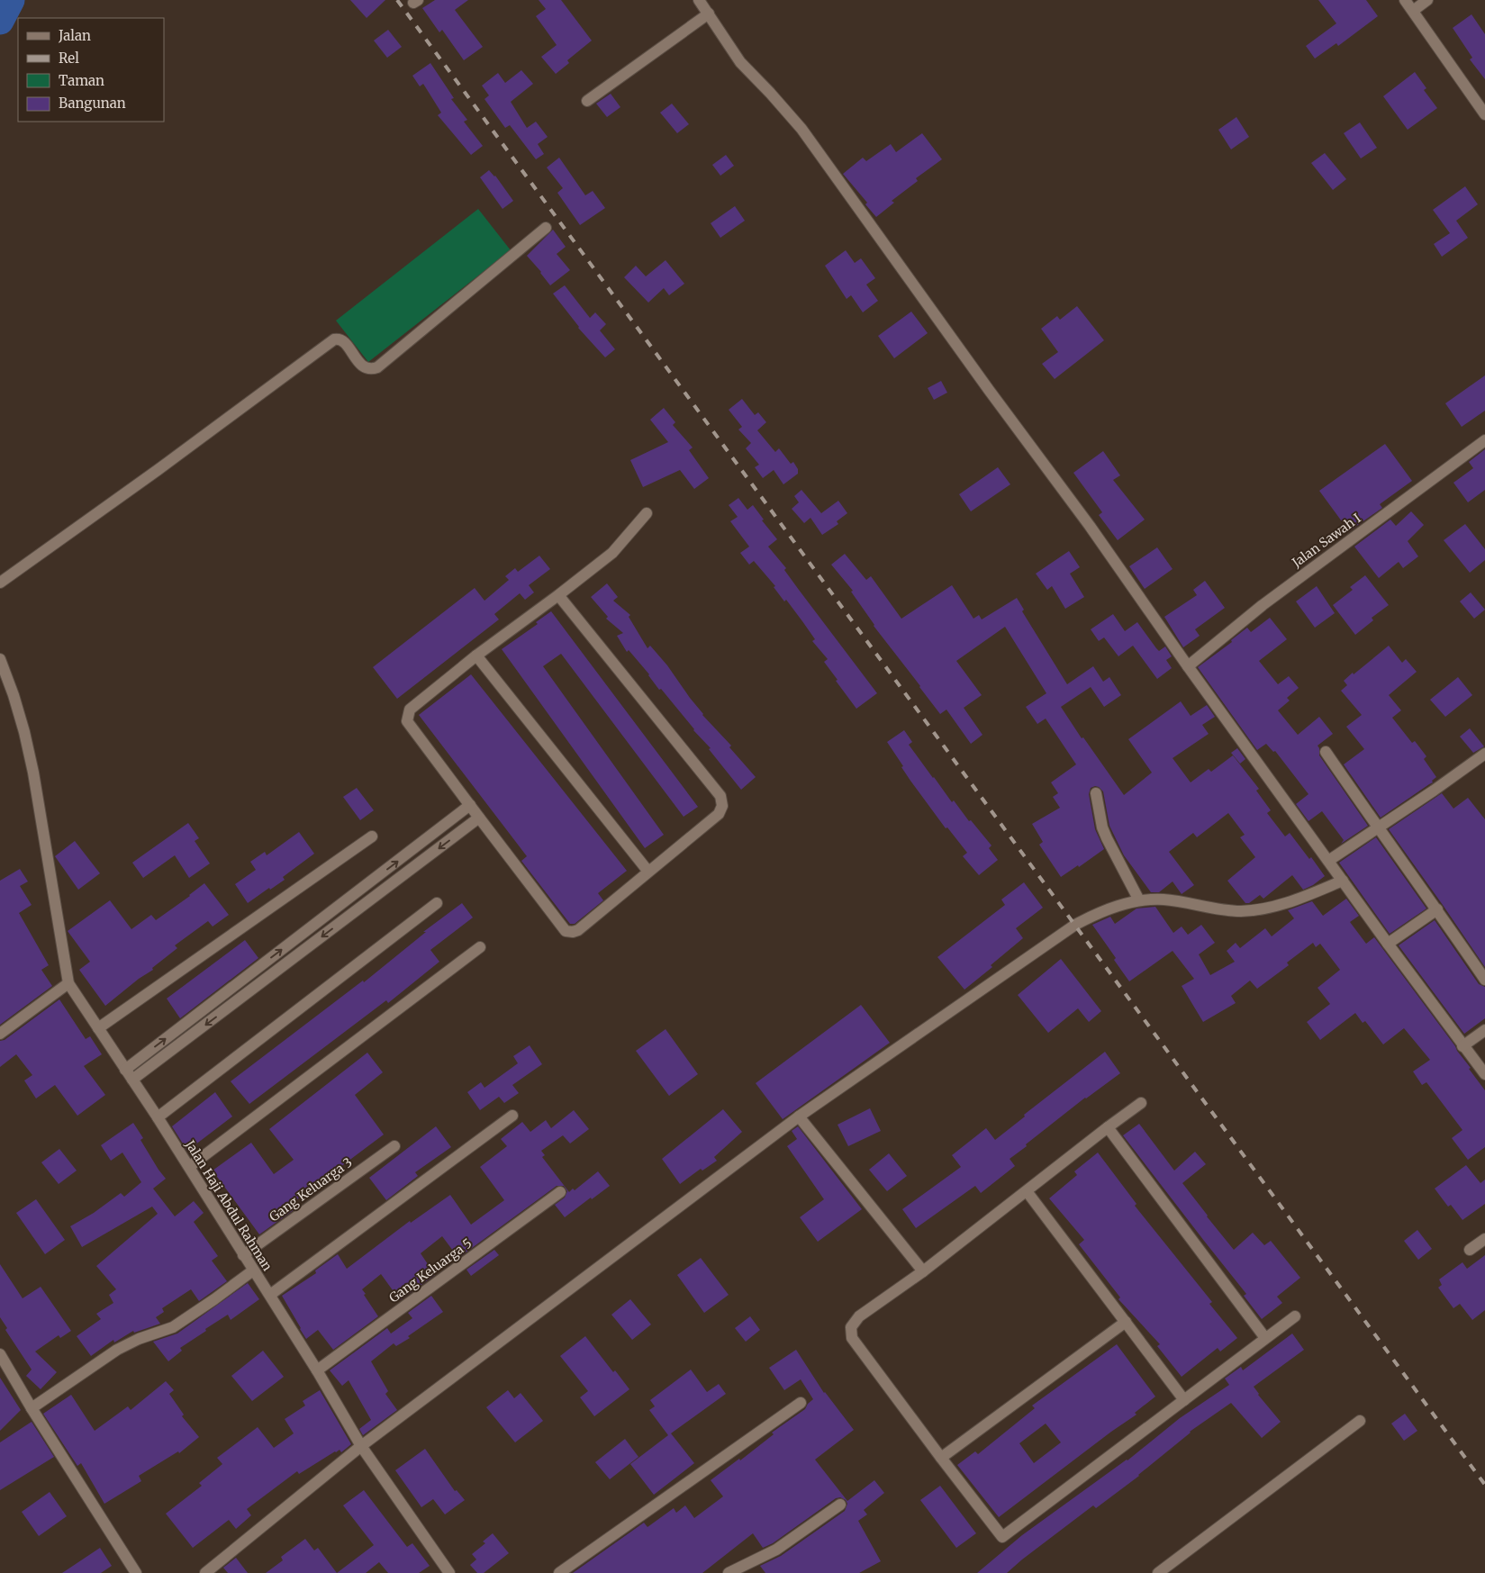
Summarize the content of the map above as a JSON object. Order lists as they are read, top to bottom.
{
  "streets": {
    "street": [
      "Jalan Sawah I",
      "Gang Keluarga 3",
      "Jalan Haji Abdul Rahman",
      "Gang Keluarga 5"
    ]
  },
  "crossings": [
    ["Gang Keluarga 3", "Jalan Haji Abdul Rahman"],
    ["Jalan Haji Abdul Rahman", "Gang Keluarga 5"]
  ],
  "legend": [
    "Jalan",
    "Rel",
    "Taman",
    "Bangunan"
  ]
}
